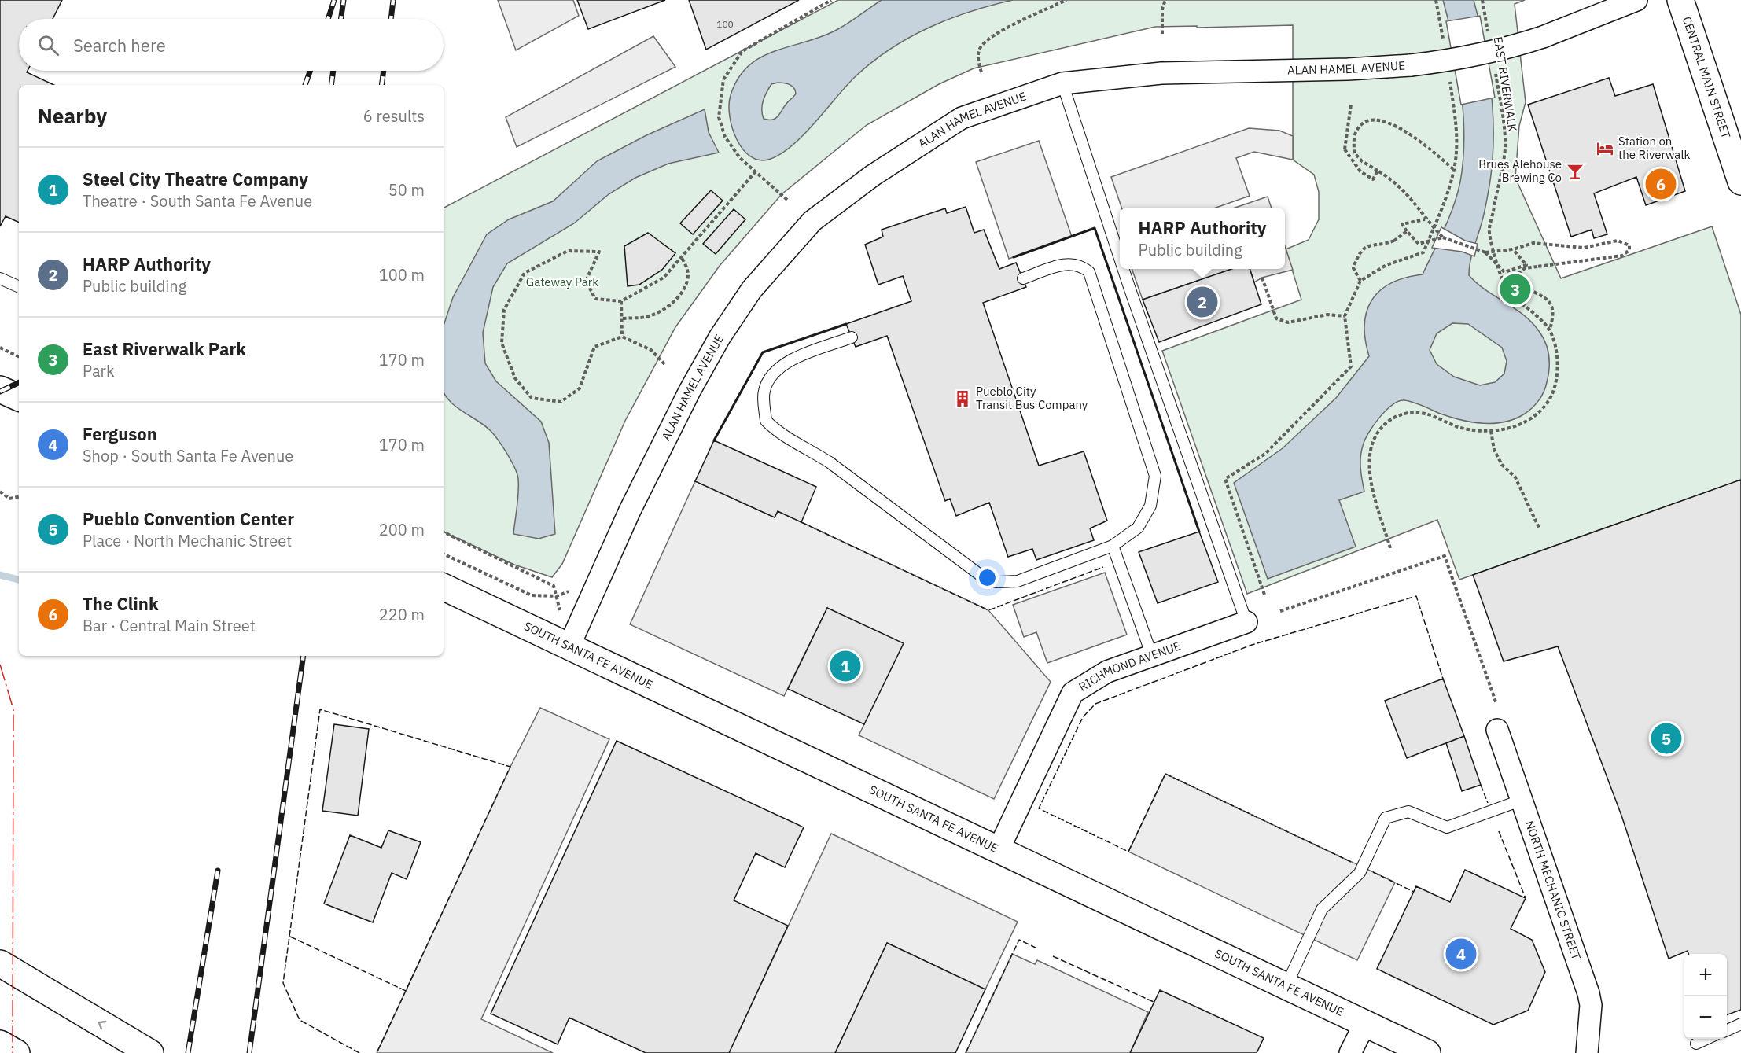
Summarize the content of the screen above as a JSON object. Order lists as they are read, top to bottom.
{
  "streets": {
    "main road": ["CENTRAL MAIN STREET", "SOUTH SANTA FE AVENUE"],
    "street": ["ALAN HAMEL AVENUE", "RICHMOND AVENUE", "NORTH MECHANIC STREET"],
    "path": ["EAST RIVERWALK"]
  },
  "crossings": [
    ["ALAN HAMEL AVENUE", "SOUTH SANTA FE AVENUE"],
    ["SOUTH SANTA FE AVENUE", "RICHMOND AVENUE"]
  ],
  "parks": ["Gateway Park"],
  "places": {
    "hotel": ["Station on the Riverwalk"],
    "bar": ["Brues Alehouse Brewing Co"],
    "building": ["Pueblo City Transit Bus Company"]
  },
  "house_numbers": ["100"],
  "page": {
    "search": "Search here",
    "heading": ["Nearby", "6 results"],
    "list": [
      {
        "mark": "1",
        "name": "Steel City Theatre Company",
        "note": "Theatre · South Santa Fe Avenue",
        "value": "50 m"
      },
      {
        "mark": "2",
        "name": "HARP Authority",
        "note": "Public building",
        "value": "100 m"
      },
      {
        "mark": "3",
        "name": "East Riverwalk Park",
        "note": "Park",
        "value": "170 m"
      },
      {
        "mark": "4",
        "name": "Ferguson",
        "note": "Shop · South Santa Fe Avenue",
        "value": "170 m"
      },
      {
        "mark": "5",
        "name": "Pueblo Convention Center",
        "note": "Place · North Mechanic Street",
        "value": "200 m"
      },
      {
        "mark": "6",
        "name": "The Clink",
        "note": "Bar · Central Main Street",
        "value": "220 m"
      }
    ],
    "pins": [
      "6",
      "3",
      "2",
      "1",
      "5",
      "4"
    ],
    "popup": ["HARP Authority", "Public building"],
    "map_buttons": ["+", "−"]
  }
}
